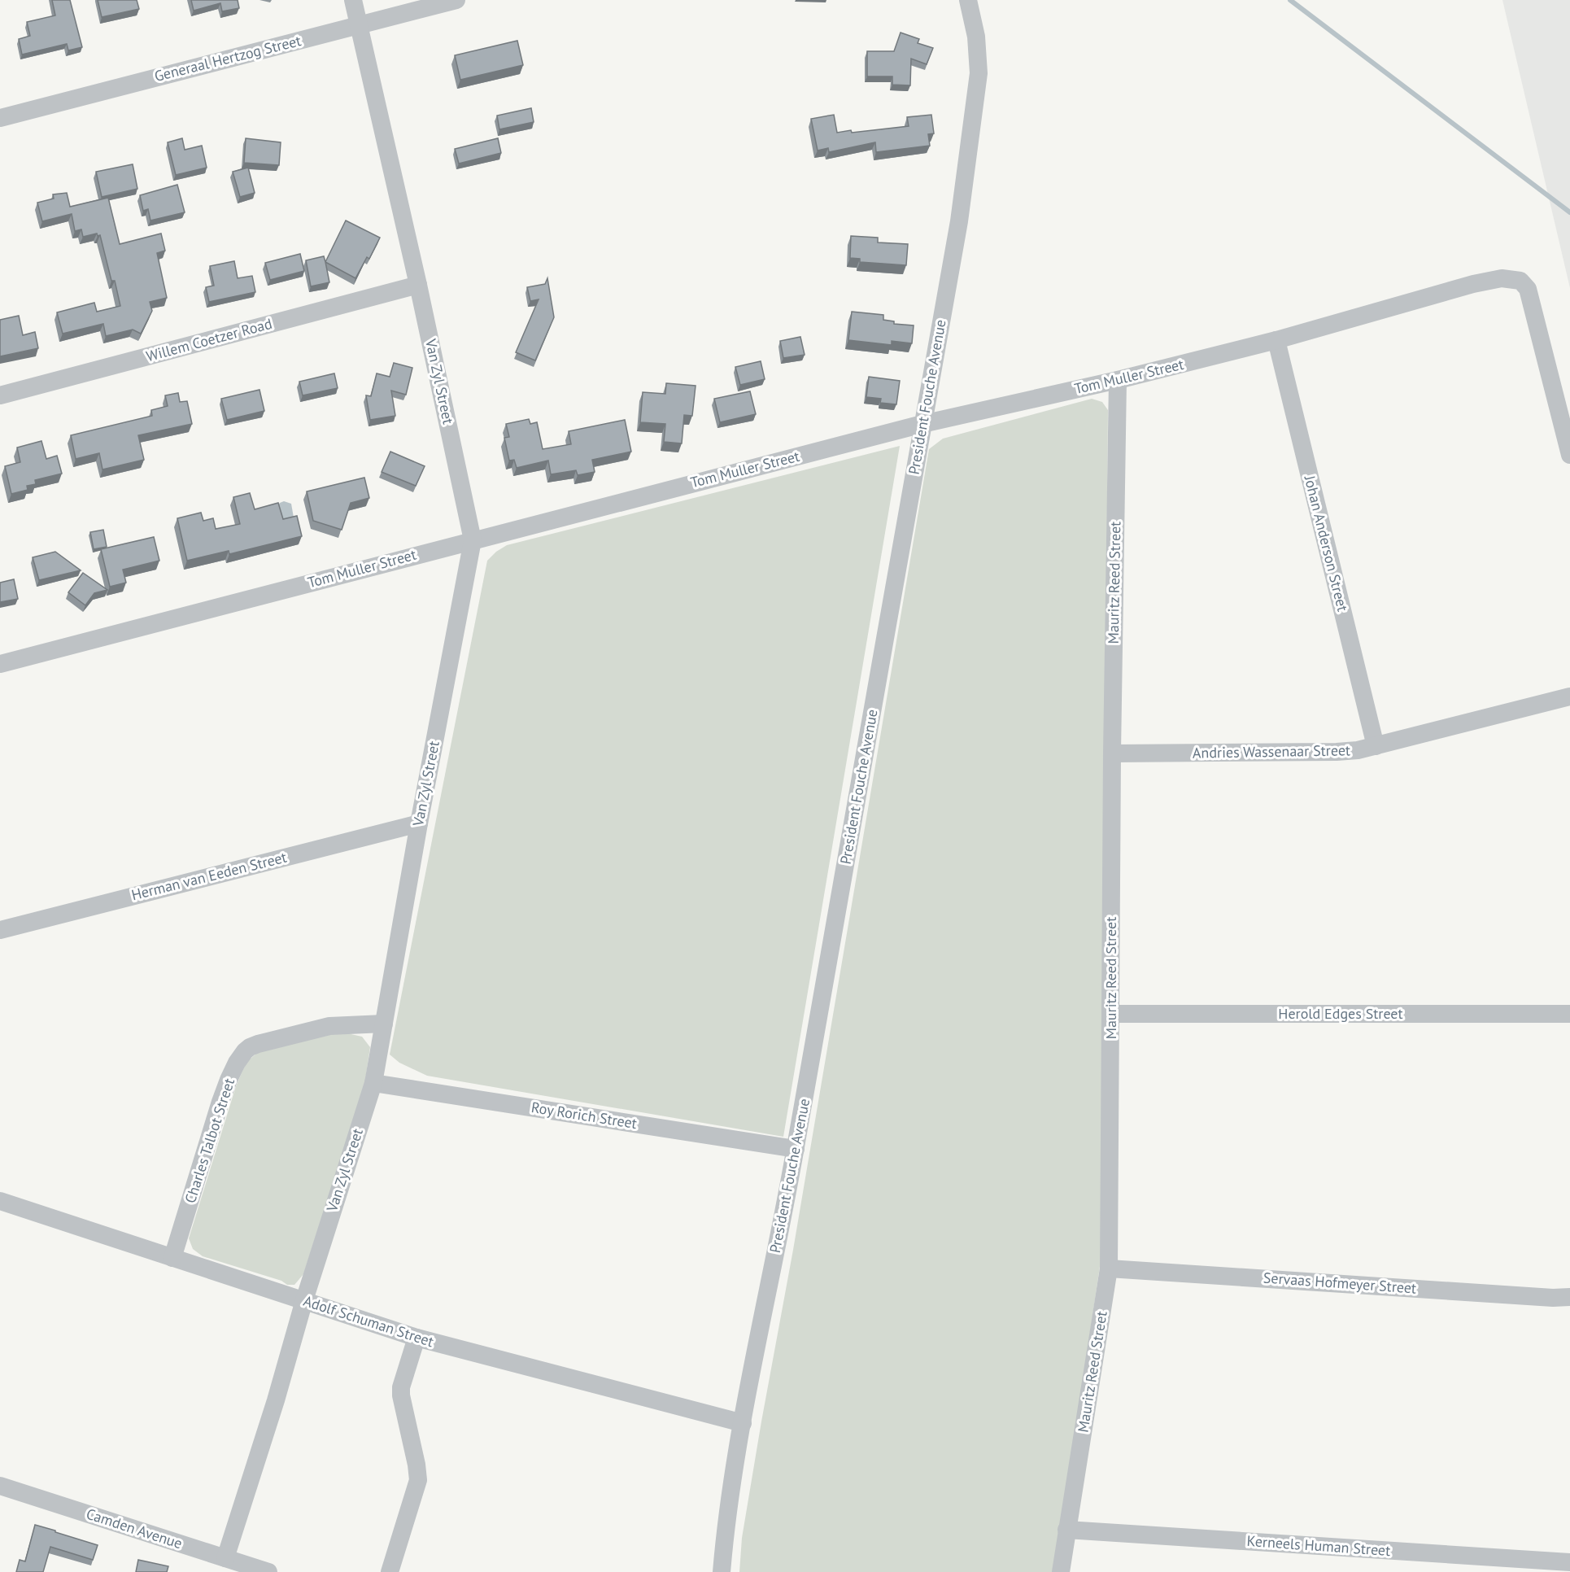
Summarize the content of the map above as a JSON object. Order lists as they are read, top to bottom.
{
  "streets": {
    "street": [
      "Generaal Hertzog Street",
      "Willem Coetzer Road",
      "Tom Muller Street",
      "Van Zyl Street",
      "President Fouche Avenue",
      "Johan Anderson Street",
      "Mauritz Reed Street",
      "Andries Wassenaar Street",
      "Herman van Eeden Street",
      "Herold Edges Street",
      "Roy Rorich Street",
      "Charles Talbot Street",
      "Servaas Hofmeyer Street",
      "Adolf Schuman Street",
      "Camden Avenue",
      "Kerneels Human Street"
    ]
  },
  "crossings": [
    ["Generaal Hertzog Street", "Van Zyl Street"],
    ["Willem Coetzer Road", "Van Zyl Street"],
    ["Tom Muller Street", "Van Zyl Street"],
    ["Tom Muller Street", "President Fouche Avenue"],
    ["Tom Muller Street", "Johan Anderson Street"],
    ["Tom Muller Street", "Mauritz Reed Street"],
    ["Van Zyl Street", "Herman van Eeden Street"],
    ["Van Zyl Street", "Roy Rorich Street"],
    ["Van Zyl Street", "Charles Talbot Street"],
    ["Van Zyl Street", "Adolf Schuman Street"],
    ["Van Zyl Street", "Camden Avenue"],
    ["President Fouche Avenue", "Roy Rorich Street"],
    ["President Fouche Avenue", "Adolf Schuman Street"],
    ["Johan Anderson Street", "Andries Wassenaar Street"],
    ["Mauritz Reed Street", "Andries Wassenaar Street"],
    ["Mauritz Reed Street", "Herold Edges Street"],
    ["Mauritz Reed Street", "Servaas Hofmeyer Street"],
    ["Mauritz Reed Street", "Kerneels Human Street"],
    ["Charles Talbot Street", "Adolf Schuman Street"]
  ]
}
